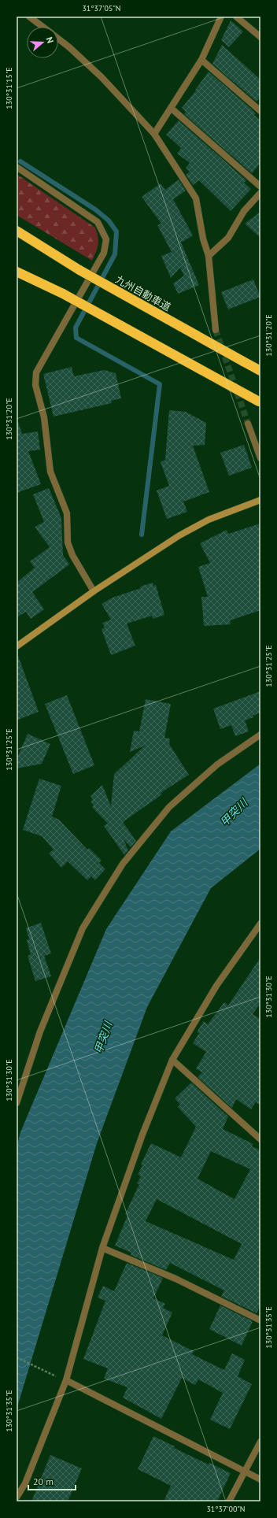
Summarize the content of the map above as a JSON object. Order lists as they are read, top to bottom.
{
  "streets": {
    "highway": ["九州自動車道"]
  },
  "water": ["甲突川"],
  "scale_bar": "20 m",
  "north": "right",
  "coordinates": [
    "31°37'05\"N",
    "130°31'15\"E",
    "130°31'20\"E",
    "130°31'25\"E",
    "130°31'30\"E",
    "130°31'35\"E",
    "31°37'00\"N"
  ]
}
